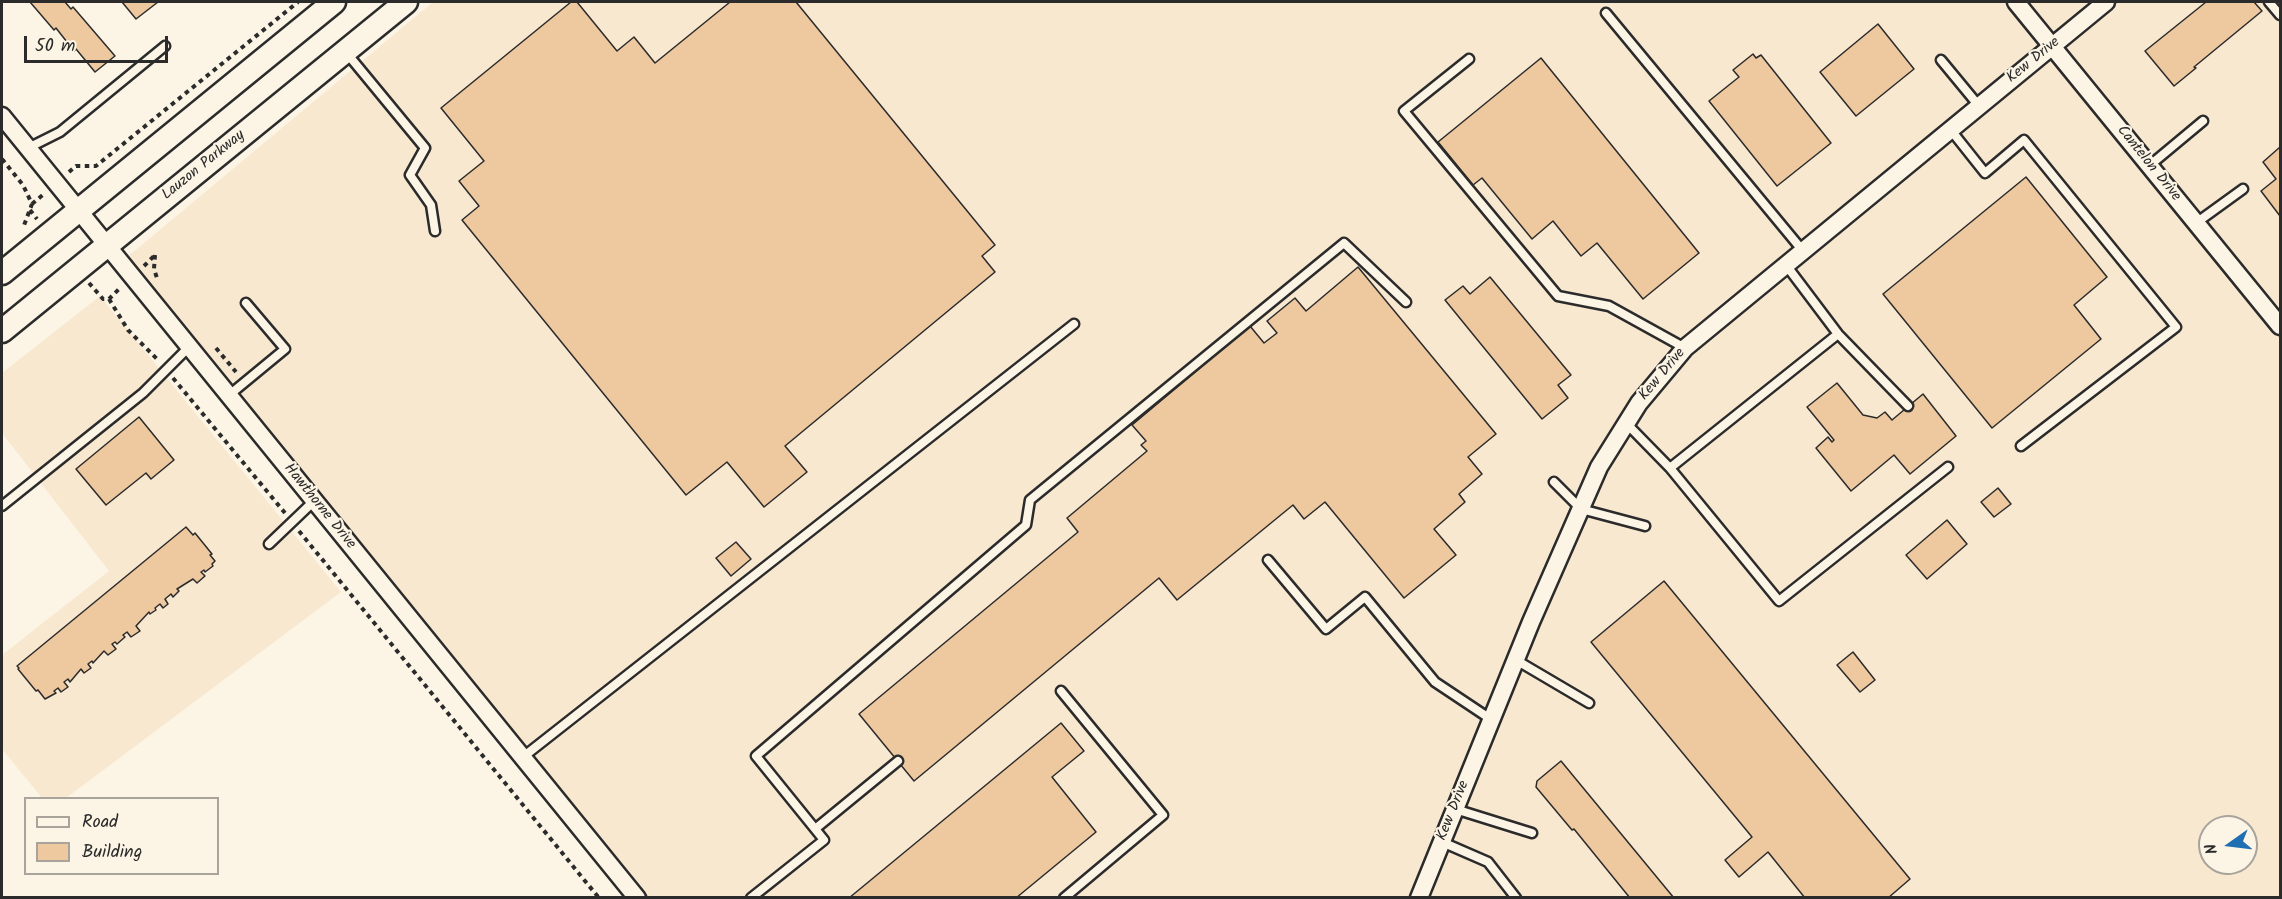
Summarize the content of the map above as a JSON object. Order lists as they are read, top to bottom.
{
  "streets": {
    "main road": ["Lauzon Parkway"],
    "street": ["Kew Drive", "Cantelon Drive", "Hawthorne Drive"]
  },
  "crossings": [
    ["Kew Drive", "Cantelon Drive"],
    ["Lauzon Parkway", "Hawthorne Drive"]
  ],
  "legend": ["Road", "Building"],
  "scale_bar": "50 m",
  "north": "left"
}
